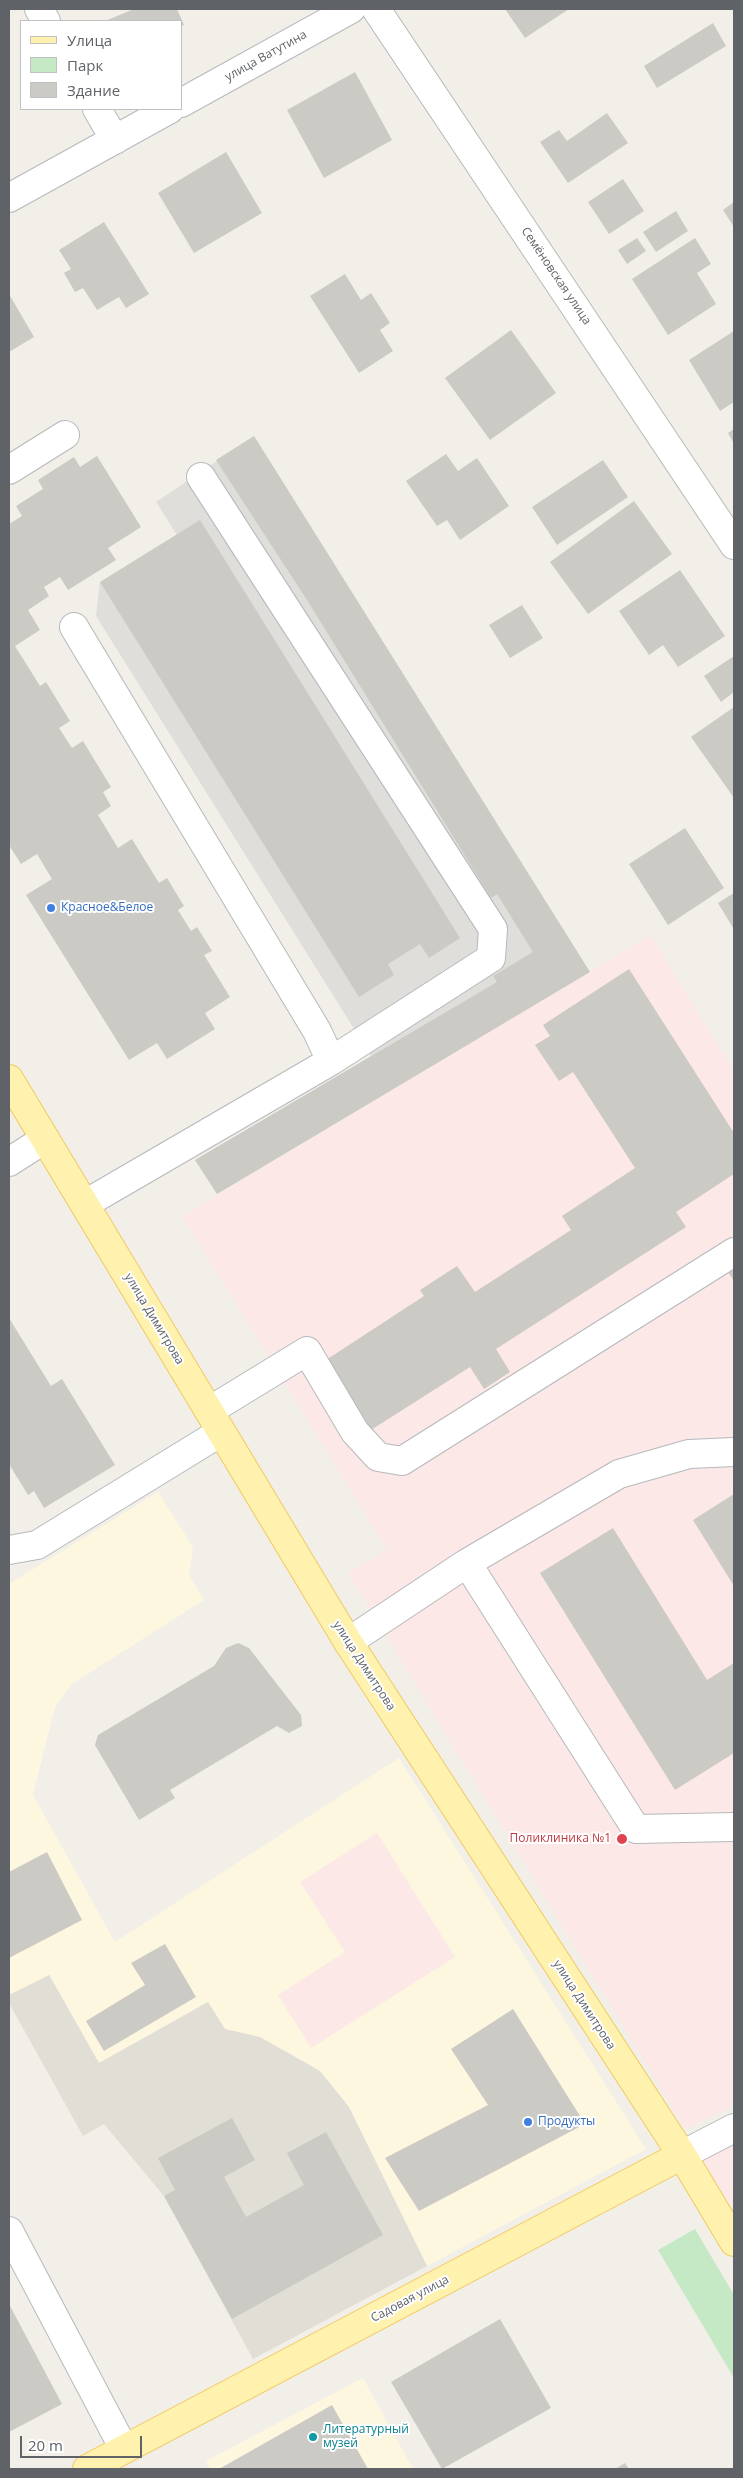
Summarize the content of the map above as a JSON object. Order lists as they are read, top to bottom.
{
  "streets": {
    "main road": ["улица Димитрова", "Садовая улица"],
    "street": ["улица Ватутина", "Семёновская улица"]
  },
  "crossings": [
    ["улица Димитрова", "Садовая улица"]
  ],
  "places": [
    "Красное&Белое",
    "Поликлиника №1",
    "Продукты",
    "Литературный музей"
  ],
  "legend": ["Улица", "Парк", "Здание"],
  "scale_bar": "20 m"
}
